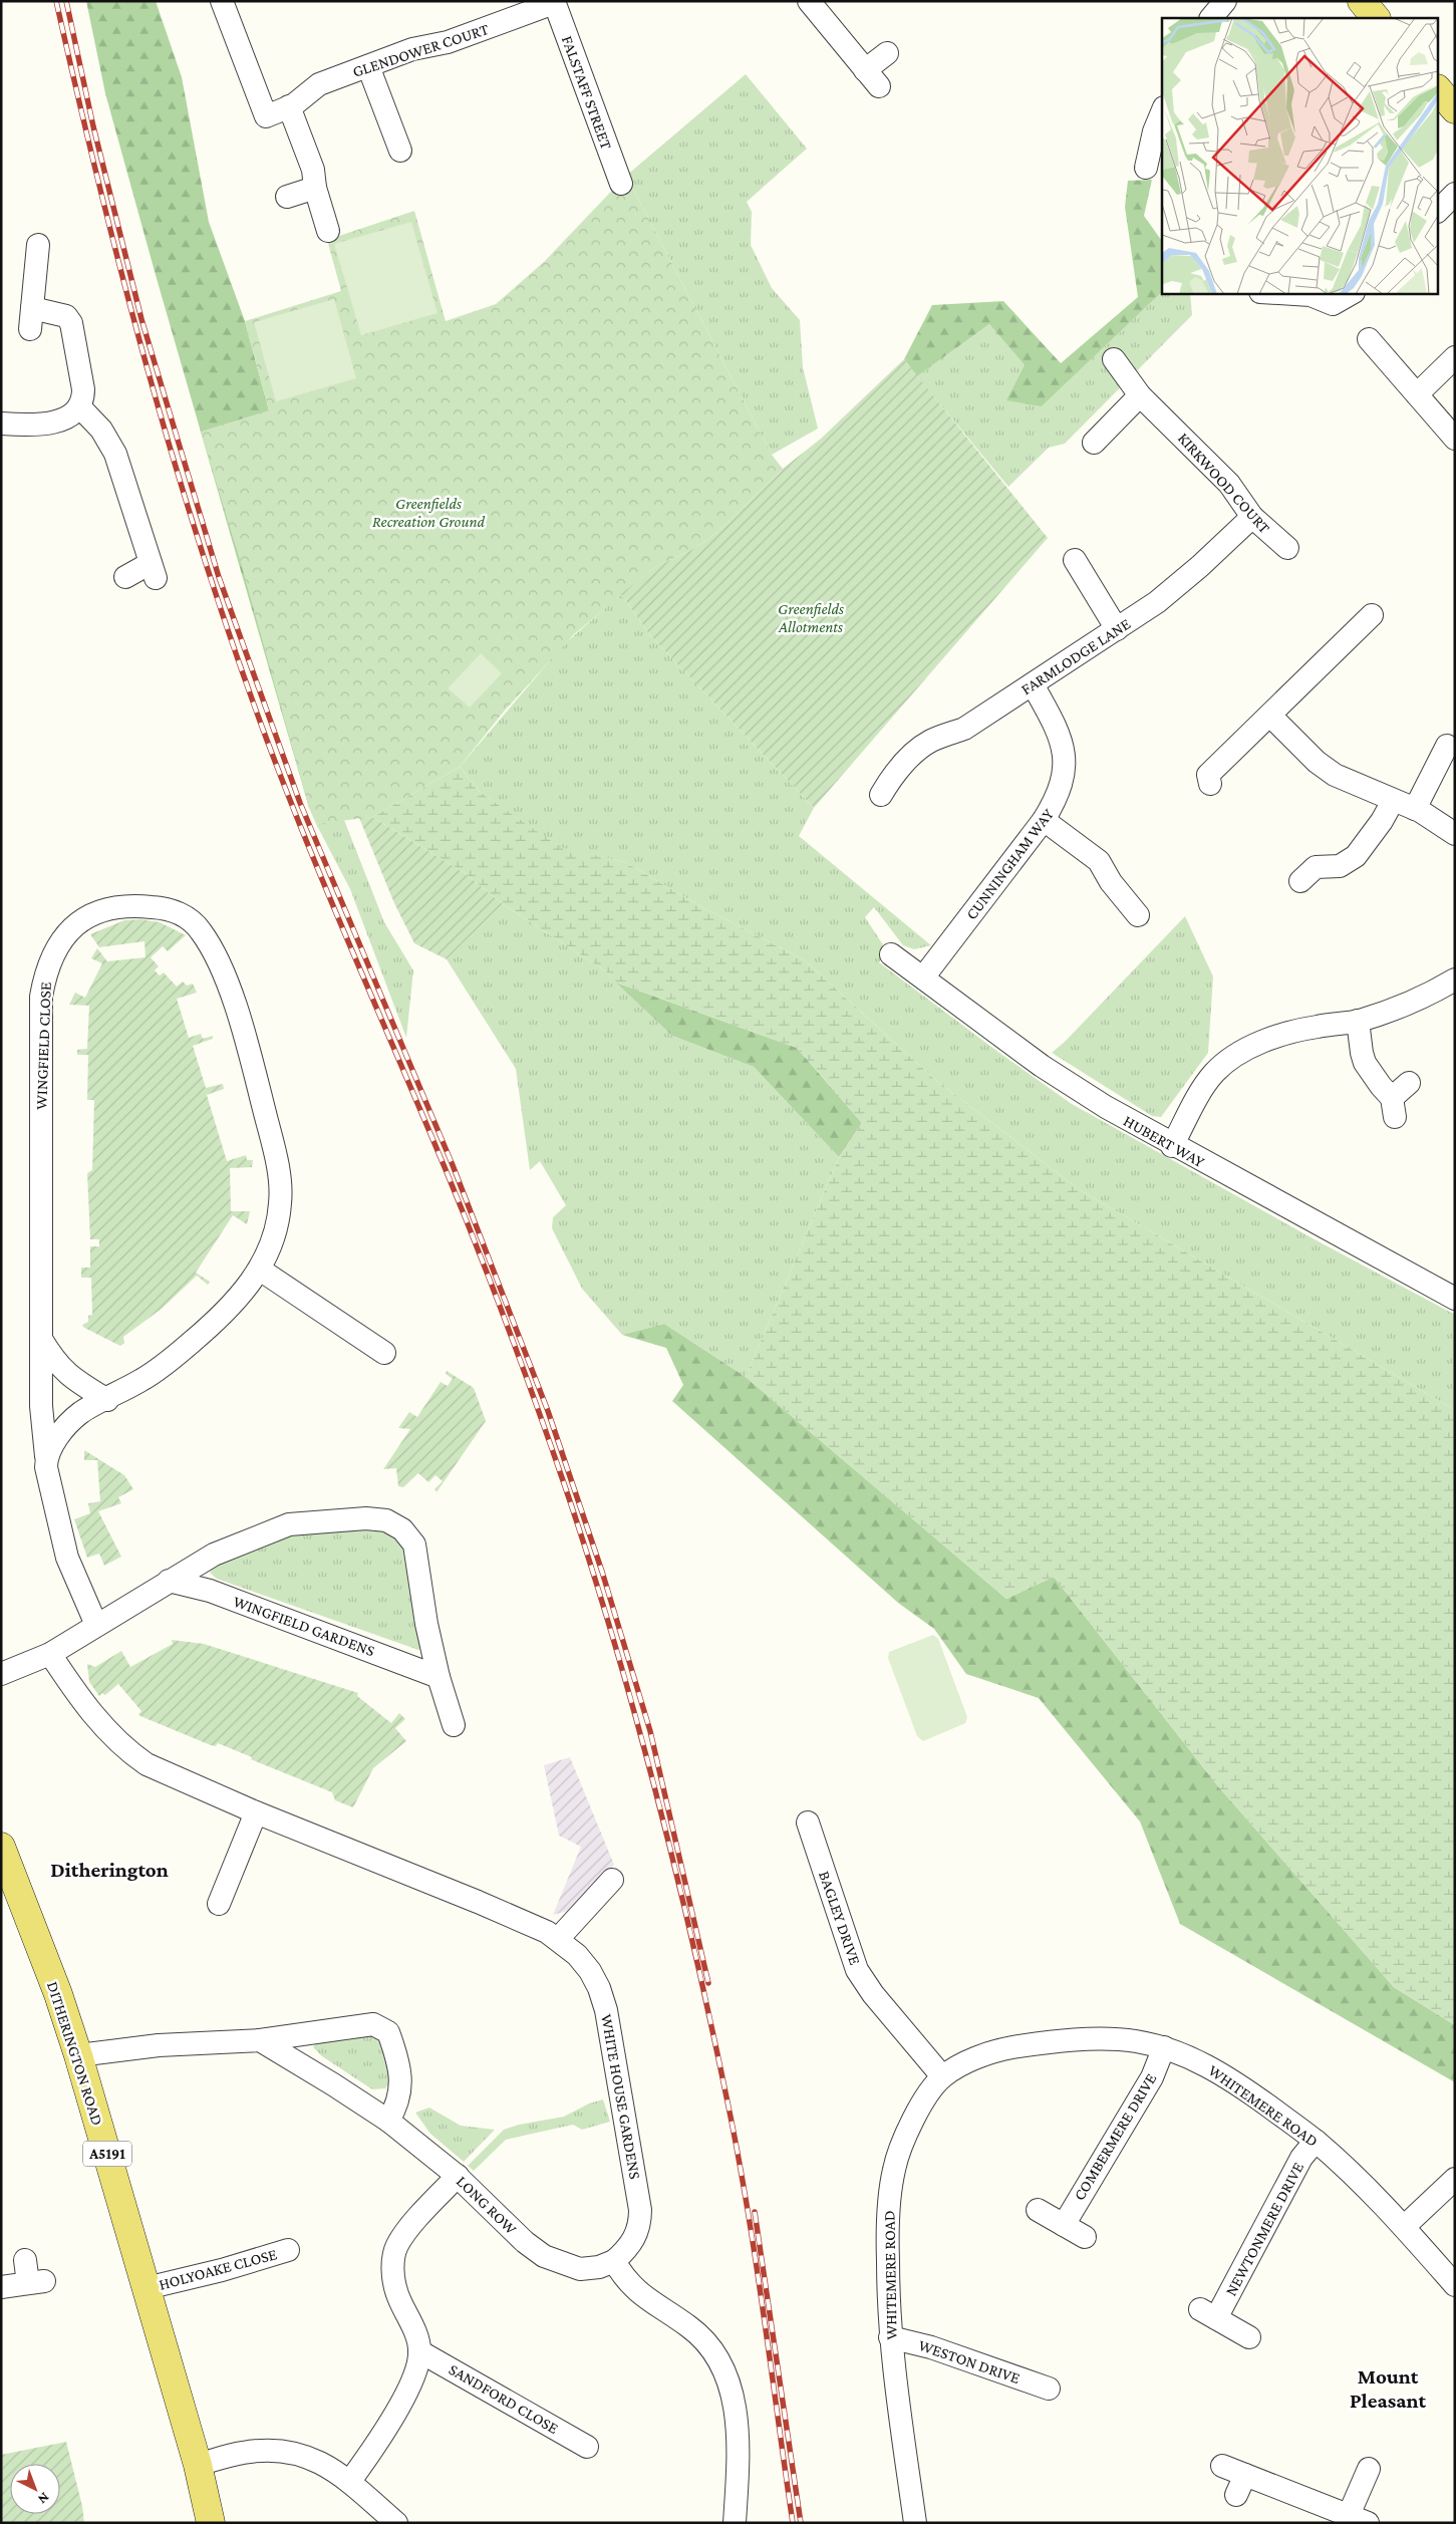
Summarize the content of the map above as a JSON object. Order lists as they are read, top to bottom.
{
  "streets": {
    "main road": ["DITHERINGTON ROAD", "A5191"],
    "street": [
      "GLENDOWER COURT",
      "FALSTAFF STREET",
      "KIRKWOOD COURT",
      "FARMLODGE LANE",
      "CUNNINGHAM WAY",
      "WINGFIELD CLOSE",
      "HUBERT WAY",
      "WINGFIELD GARDENS",
      "BAGLEY DRIVE",
      "WHITE HOUSE GARDENS",
      "WHITEMERE ROAD",
      "COMBERMERE DRIVE",
      "LONG ROW",
      "NEWTONMERE DRIVE",
      "HOLYOAKE CLOSE",
      "WESTON DRIVE",
      "SANDFORD CLOSE"
    ]
  },
  "crossings": [
    ["GLENDOWER COURT", "FALSTAFF STREET"],
    ["KIRKWOOD COURT", "FARMLODGE LANE"],
    ["FARMLODGE LANE", "CUNNINGHAM WAY"],
    ["CUNNINGHAM WAY", "HUBERT WAY"],
    ["BAGLEY DRIVE", "WHITEMERE ROAD"],
    ["DITHERINGTON ROAD", "A5191"],
    ["DITHERINGTON ROAD", "HOLYOAKE CLOSE"],
    ["WHITE HOUSE GARDENS", "LONG ROW"],
    ["WHITEMERE ROAD", "COMBERMERE DRIVE"],
    ["WHITEMERE ROAD", "NEWTONMERE DRIVE"],
    ["WHITEMERE ROAD", "WESTON DRIVE"]
  ],
  "districts": ["Ditherington", "Mount Pleasant"],
  "parks": ["Greenfields Recreation Ground", "Greenfields Allotments"],
  "north": "bottom right"
}
